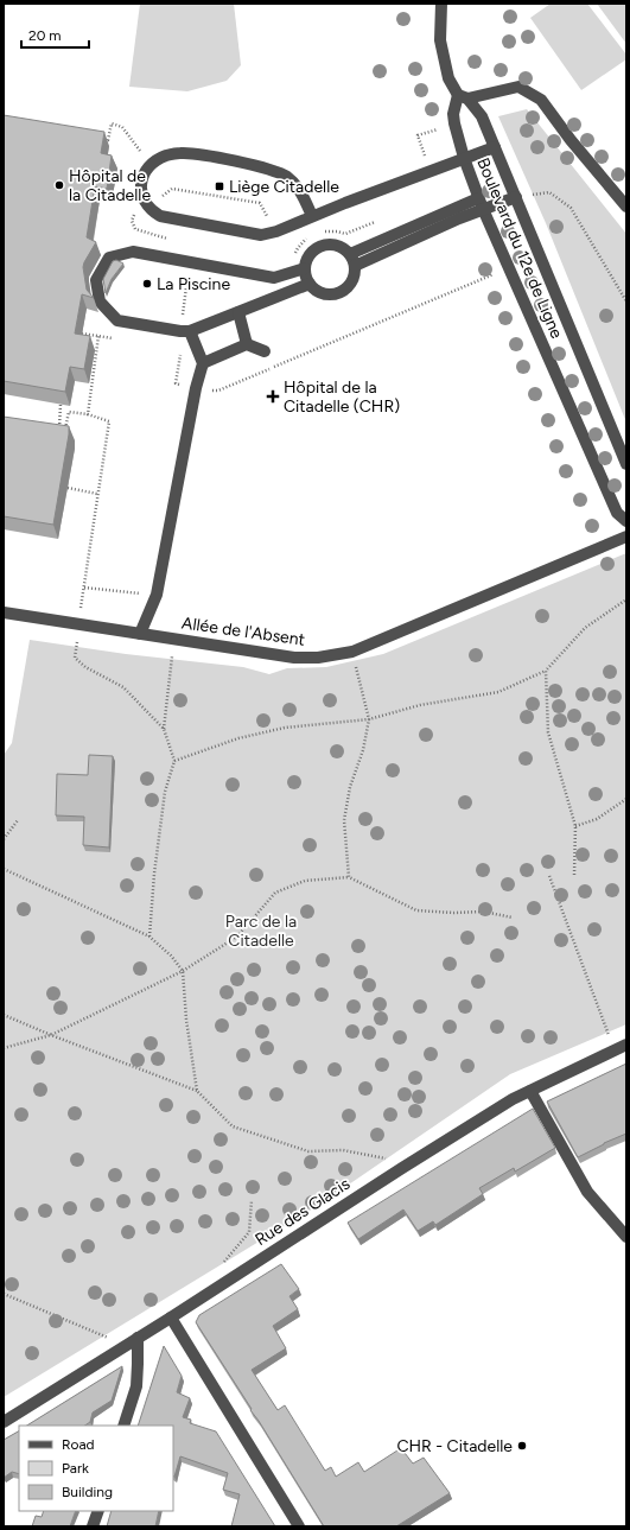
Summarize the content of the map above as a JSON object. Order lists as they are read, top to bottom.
{
  "streets": {
    "street": ["Boulevard du 12e de Ligne", "Allée de l'Absent", "Rue des Glacis"]
  },
  "parks": ["Parc de la Citadelle"],
  "places": {
    "other": ["Hôpital de la Citadelle", "La Piscine", "CHR - Citadelle"],
    "transit": ["Liège Citadelle"],
    "health": ["Hôpital de la Citadelle (CHR)"]
  },
  "legend": ["Road", "Park", "Building"],
  "scale_bar": "20 m"
}
